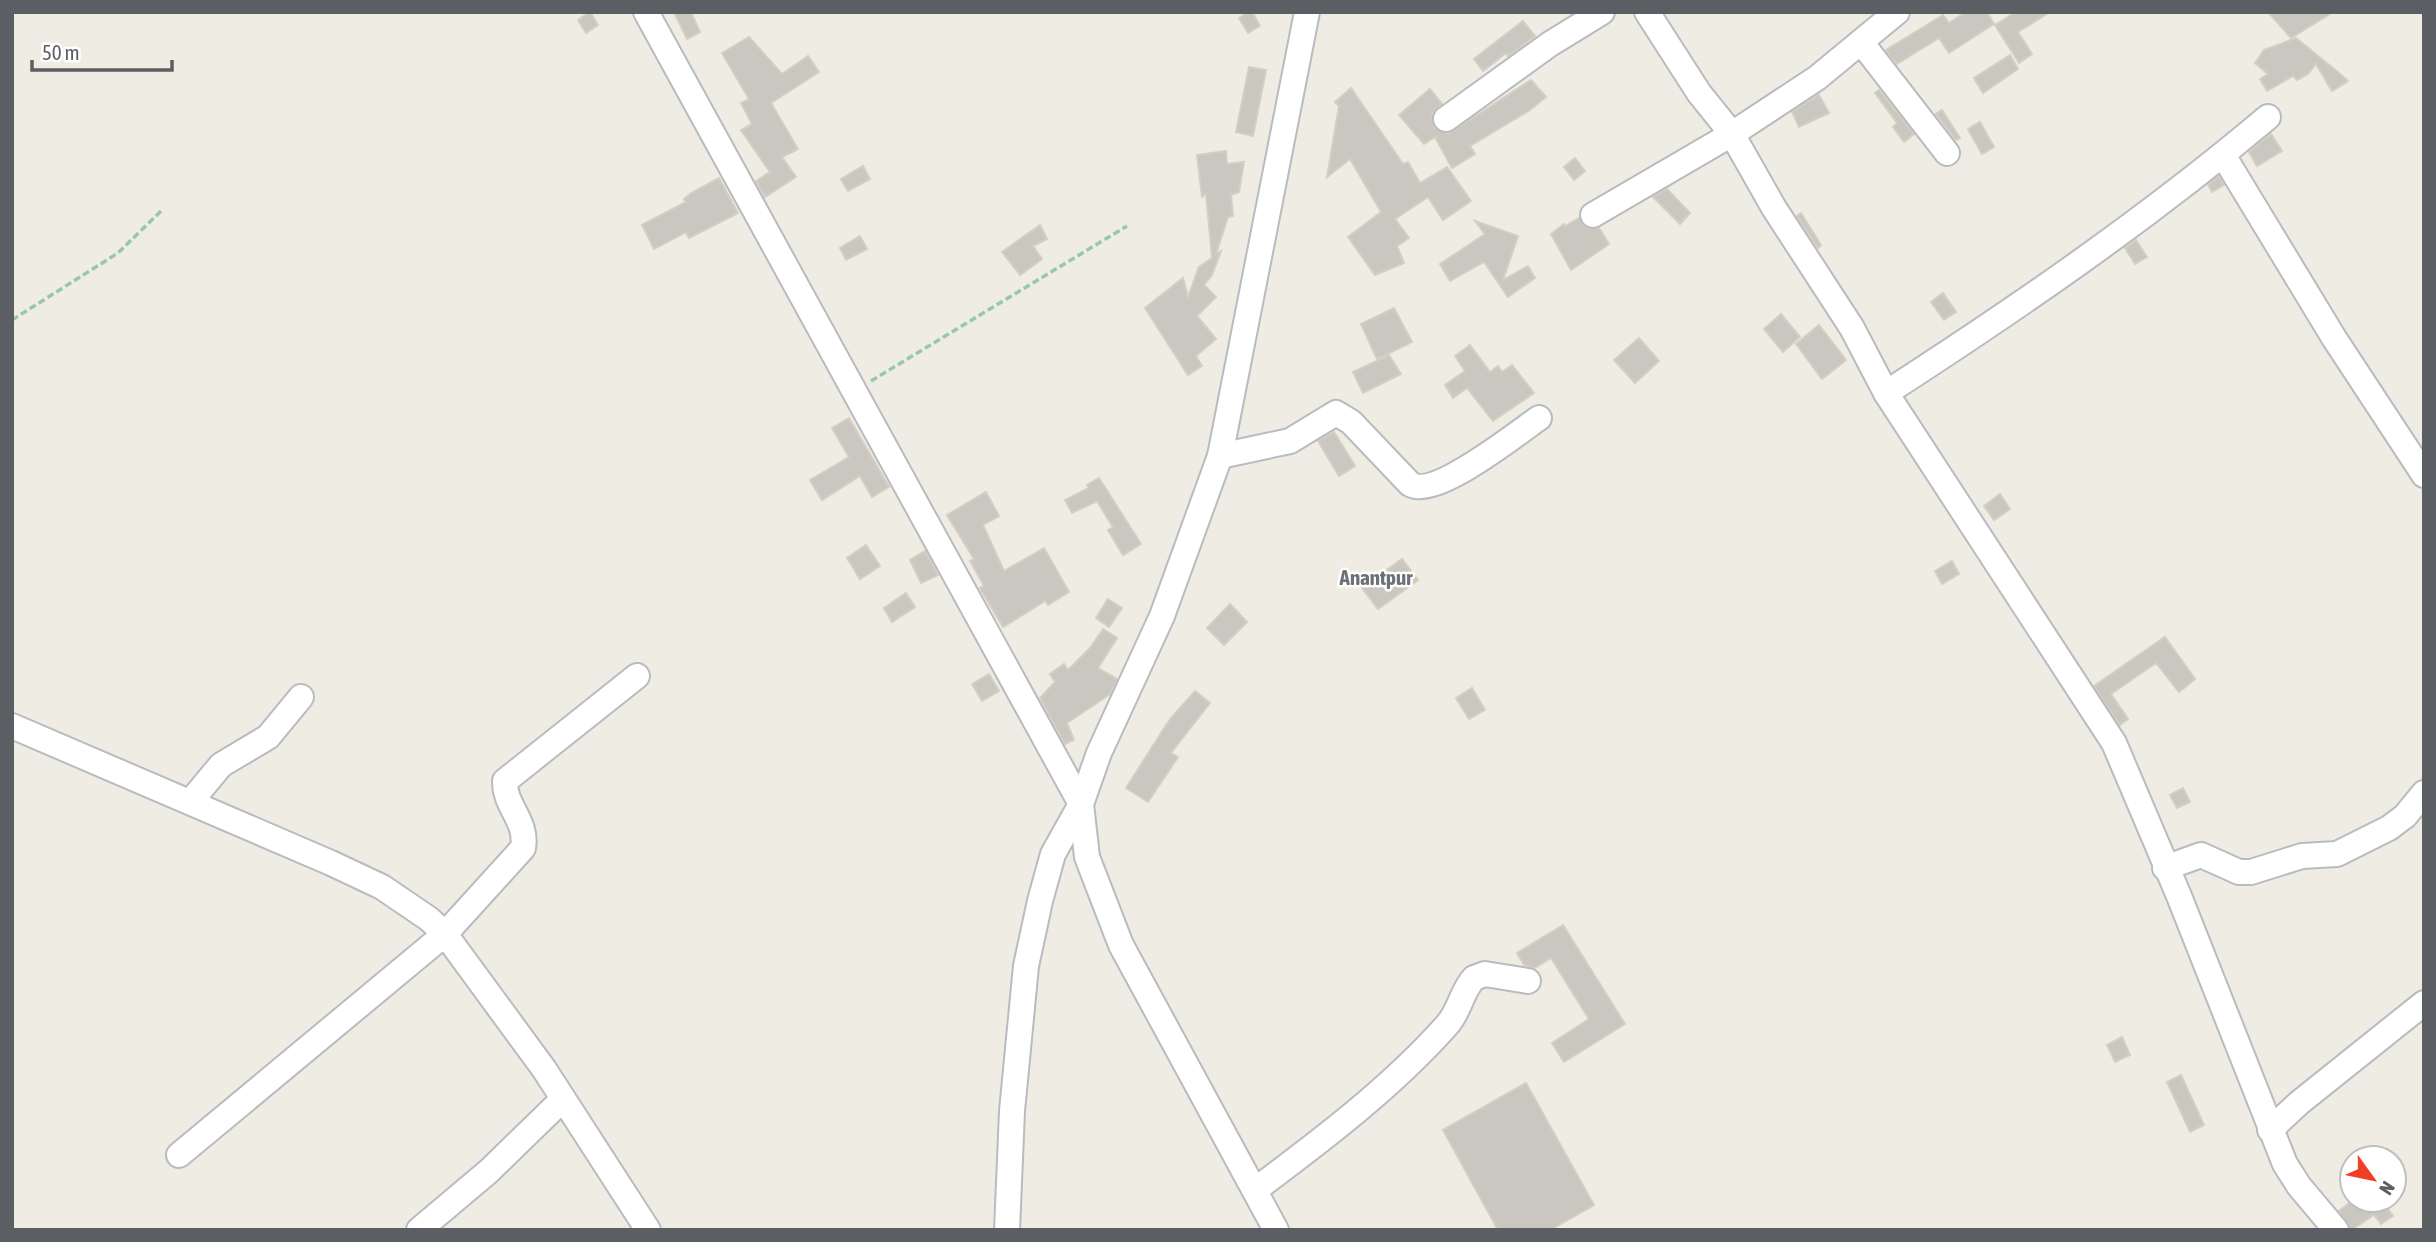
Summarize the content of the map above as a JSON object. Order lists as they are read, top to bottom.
{
  "districts": ["Anantpur"],
  "scale_bar": "50 m",
  "north": "bottom right"
}
